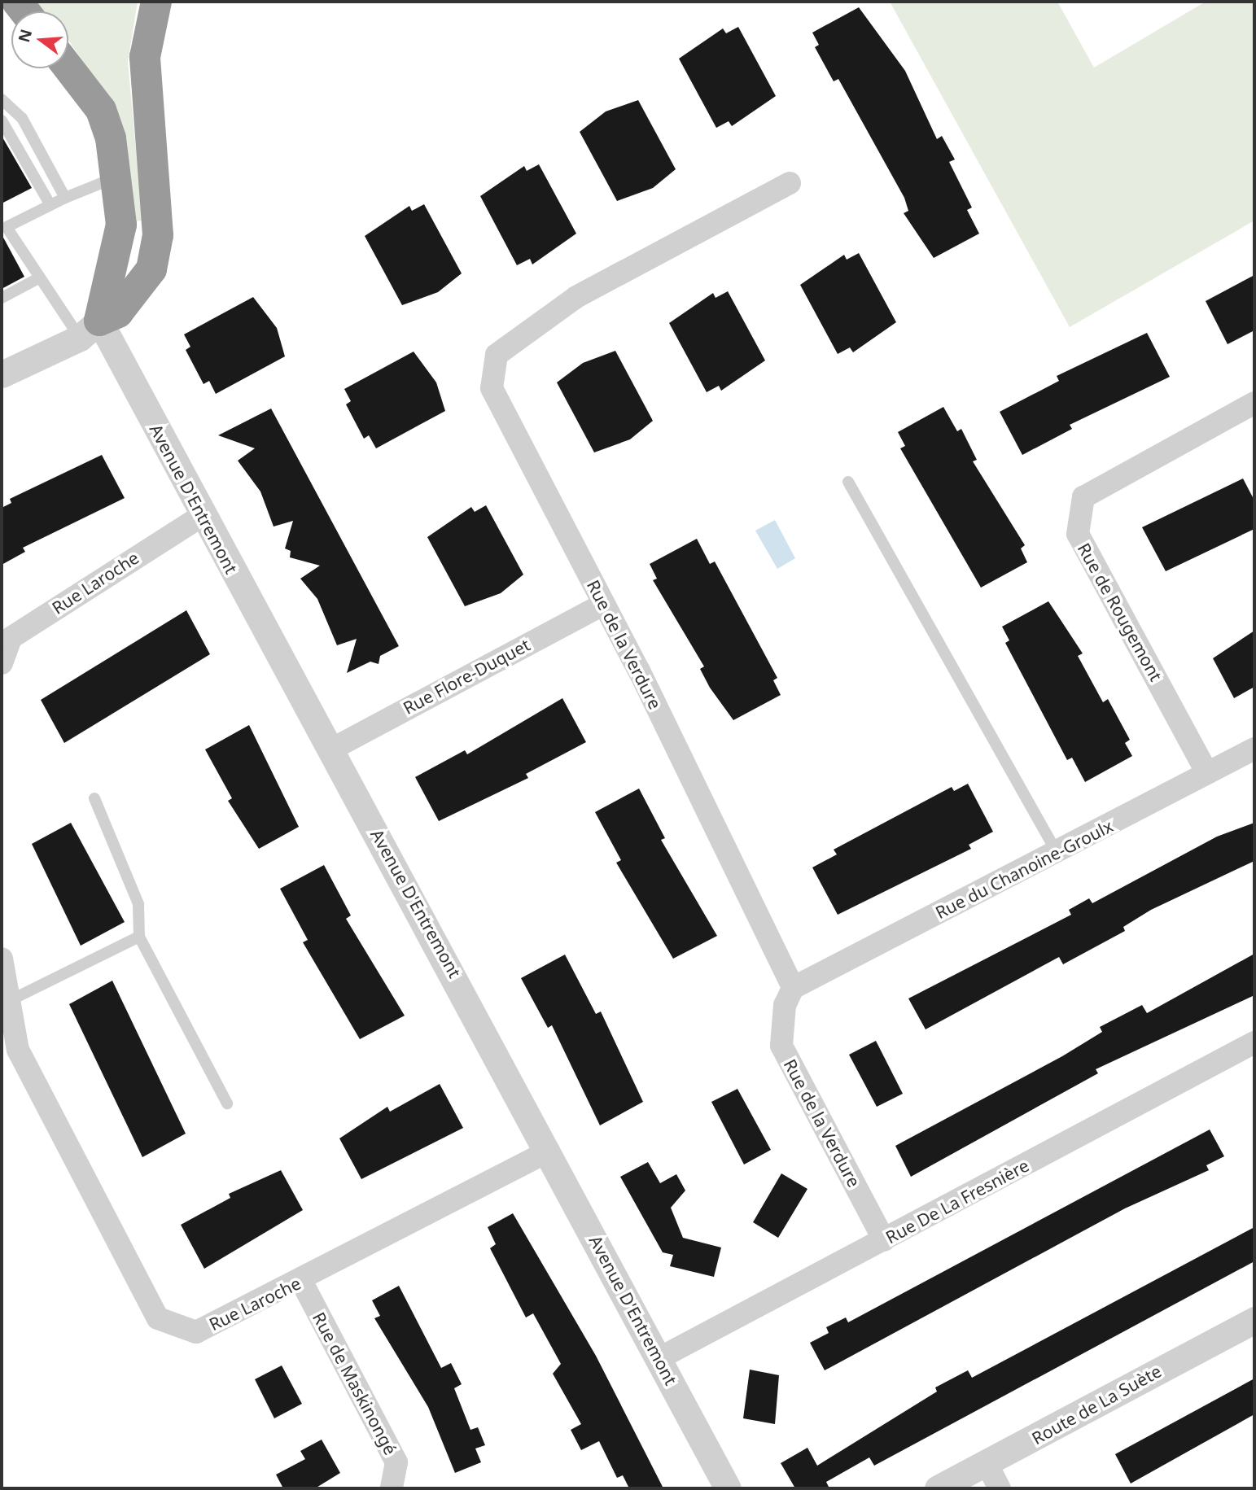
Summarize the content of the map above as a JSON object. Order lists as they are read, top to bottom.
{
  "streets": {
    "street": [
      "Avenue D'Entremont",
      "Rue Laroche",
      "Rue de Rougemont",
      "Rue de la Verdure",
      "Rue Flore-Duquet",
      "Rue du Chanoine-Groulx",
      "Rue De La Fresnière",
      "Rue de Maskinongé",
      "Route de La Suète"
    ]
  },
  "crossings": [
    ["Avenue D'Entremont", "Rue Laroche"],
    ["Avenue D'Entremont", "Rue Flore-Duquet"],
    ["Avenue D'Entremont", "Rue De La Fresnière"],
    ["Rue Laroche", "Rue de Maskinongé"],
    ["Rue de Rougemont", "Rue du Chanoine-Groulx"],
    ["Rue de la Verdure", "Rue Flore-Duquet"],
    ["Rue de la Verdure", "Rue du Chanoine-Groulx"],
    ["Rue de la Verdure", "Rue De La Fresnière"]
  ],
  "north": "left"
}
